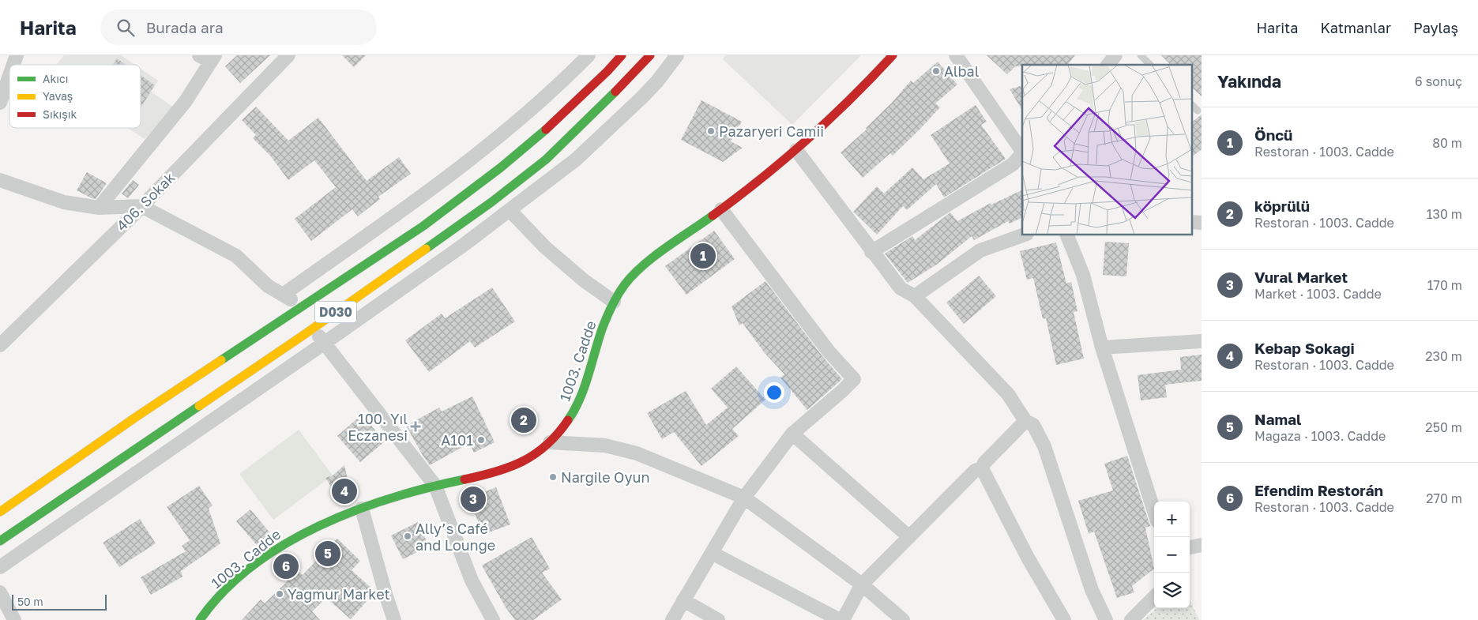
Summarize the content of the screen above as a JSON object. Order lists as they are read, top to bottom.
{
  "streets": {
    "main road": ["D030", "1003. Cadde"],
    "street": ["406. Sokak"]
  },
  "places": {
    "other": [
      "Albal",
      "Pazaryeri Camii",
      "A101",
      "Nargile Oyun",
      "Ally’s Café and Lounge",
      "Yağmur Market"
    ],
    "health": ["100. Yıl Eczanesi"]
  },
  "legend": ["Akıcı", "Yavaş", "Sıkışık"],
  "scale_bar": "50 m",
  "page": {
    "header": "Harita",
    "search": "Burada ara",
    "nav": ["Harita", "Katmanlar", "Paylaş"],
    "heading": ["Yakında", "6 sonuç"],
    "list": [
      {
        "mark": "1",
        "name": "Öncü",
        "note": "Restoran · 1003. Cadde",
        "value": "80 m"
      },
      {
        "mark": "2",
        "name": "köprülü",
        "note": "Restoran · 1003. Cadde",
        "value": "130 m"
      },
      {
        "mark": "3",
        "name": "Vural Market",
        "note": "Market · 1003. Cadde",
        "value": "170 m"
      },
      {
        "mark": "4",
        "name": "Kebap Sokaği",
        "note": "Restoran · 1003. Cadde",
        "value": "230 m"
      },
      {
        "mark": "5",
        "name": "Namal",
        "note": "Mağaza · 1003. Cadde",
        "value": "250 m"
      },
      {
        "mark": "6",
        "name": "Efendim Restorán",
        "note": "Restoran · 1003. Cadde",
        "value": "270 m"
      }
    ],
    "pins": [
      "1",
      "2",
      "4",
      "3",
      "5",
      "6"
    ],
    "map_buttons": ["+", "−"],
    "scale": "50 m"
  }
}
